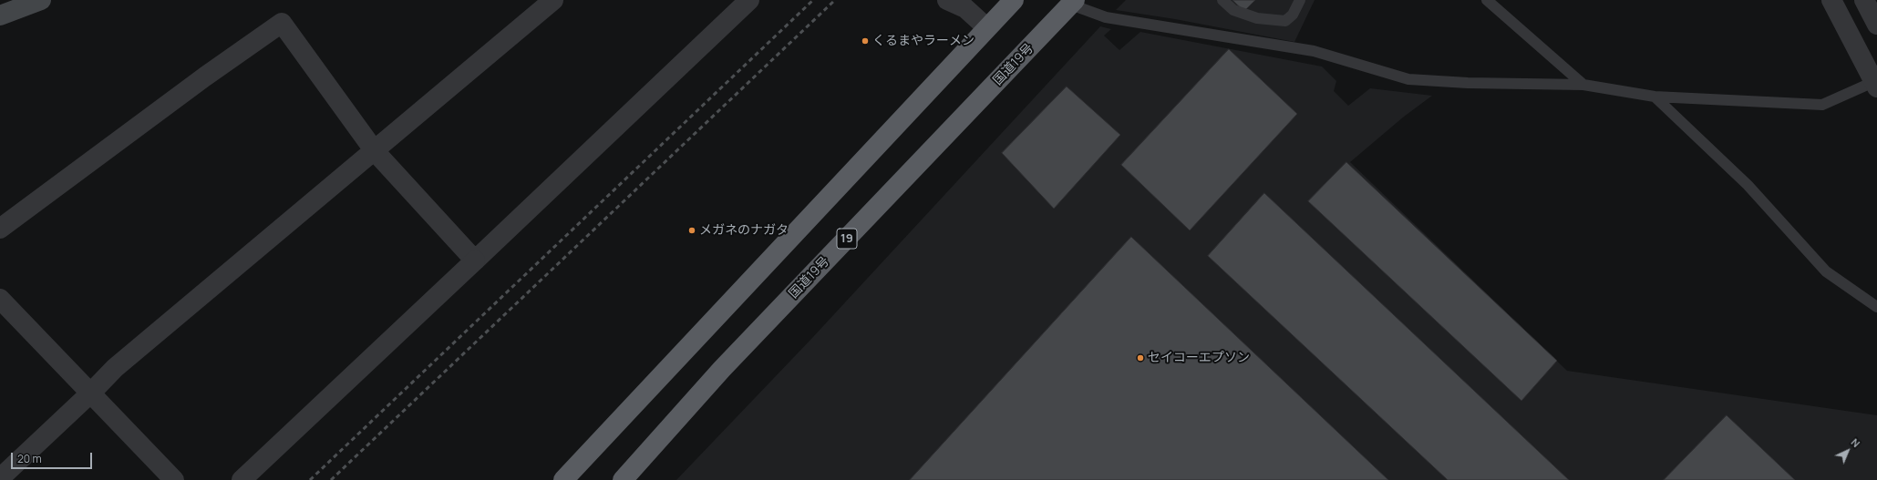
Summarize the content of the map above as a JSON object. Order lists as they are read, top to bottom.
{
  "streets": {
    "highway": ["国道19号", "19"]
  },
  "places": ["くるまやラーメン", "メガネのナガタ", "セイコーエプソン"],
  "scale_bar": "20 m",
  "north": "top right"
}
